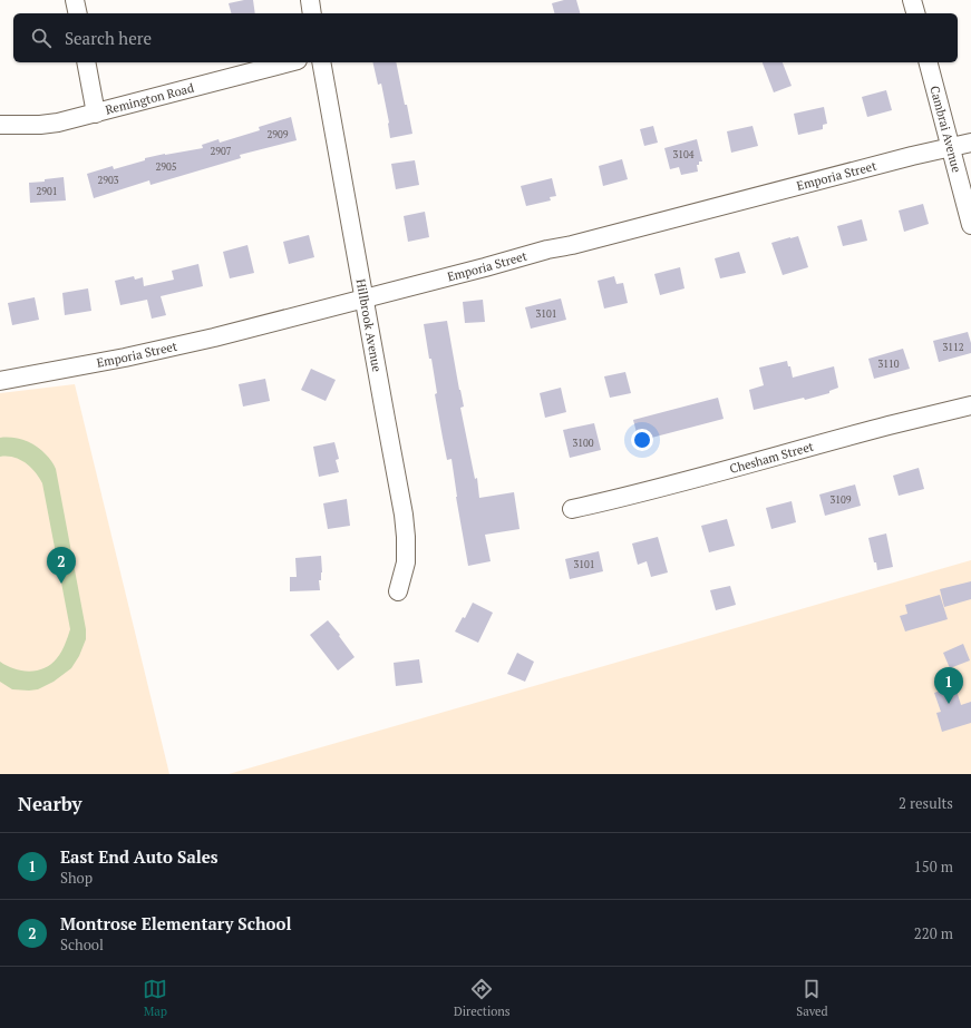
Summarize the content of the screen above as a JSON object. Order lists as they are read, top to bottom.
{
  "streets": {
    "street": [
      "Remington Road",
      "Cambrai Avenue",
      "Emporia Street",
      "Hillbrook Avenue",
      "Chesham Street"
    ]
  },
  "crossings": [
    ["Cambrai Avenue", "Emporia Street"],
    ["Emporia Street", "Hillbrook Avenue"]
  ],
  "house_numbers": [
    "2909",
    "2907",
    "3104",
    "2905",
    "2903",
    "2901",
    "3101",
    "3112",
    "3110",
    "3100",
    "3109",
    "3101"
  ],
  "page": {
    "search": "Search here",
    "pins": ["2", "1"],
    "heading": ["Nearby", "2 results"],
    "list": [
      {
        "mark": "1",
        "name": "East End Auto Sales",
        "note": "Shop",
        "value": "150 m"
      },
      {
        "mark": "2",
        "name": "Montrose Elementary School",
        "note": "School",
        "value": "220 m"
      }
    ],
    "nav": ["Map", "Directions", "Saved"]
  }
}
